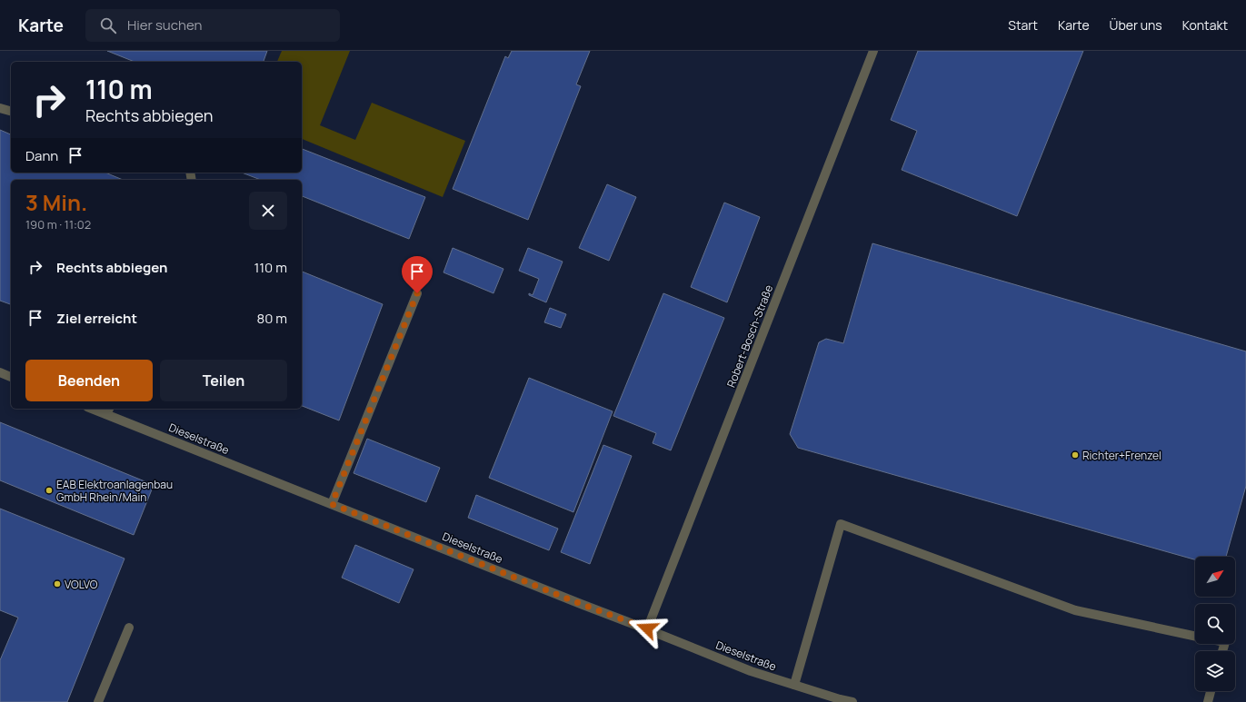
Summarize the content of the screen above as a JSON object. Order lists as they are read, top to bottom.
{
  "streets": {
    "street": ["Robert-Bosch-Straße", "Dieselstraße"]
  },
  "crossings": [
    ["Robert-Bosch-Straße", "Dieselstraße"]
  ],
  "places": ["Richter+Frenzel", "EAB Elektroanlagenbau GmbH Rhein/Main", "VOLVO"],
  "north": "top right",
  "page": {
    "header": "Karte",
    "search": "Hier suchen",
    "nav": [
      "Start",
      "Karte",
      "Über uns",
      "Kontakt"
    ],
    "turn": ["110 m", "Rechts abbiegen"],
    "then": "Dann",
    "heading": ["3 Min.", "190 m · 11:02"],
    "list": [
      {
        "name": "Rechts abbiegen",
        "value": "110 m"
      },
      {
        "name": "Ziel erreicht",
        "value": "80 m"
      }
    ],
    "buttons": ["Beenden", "Teilen"]
  }
}
